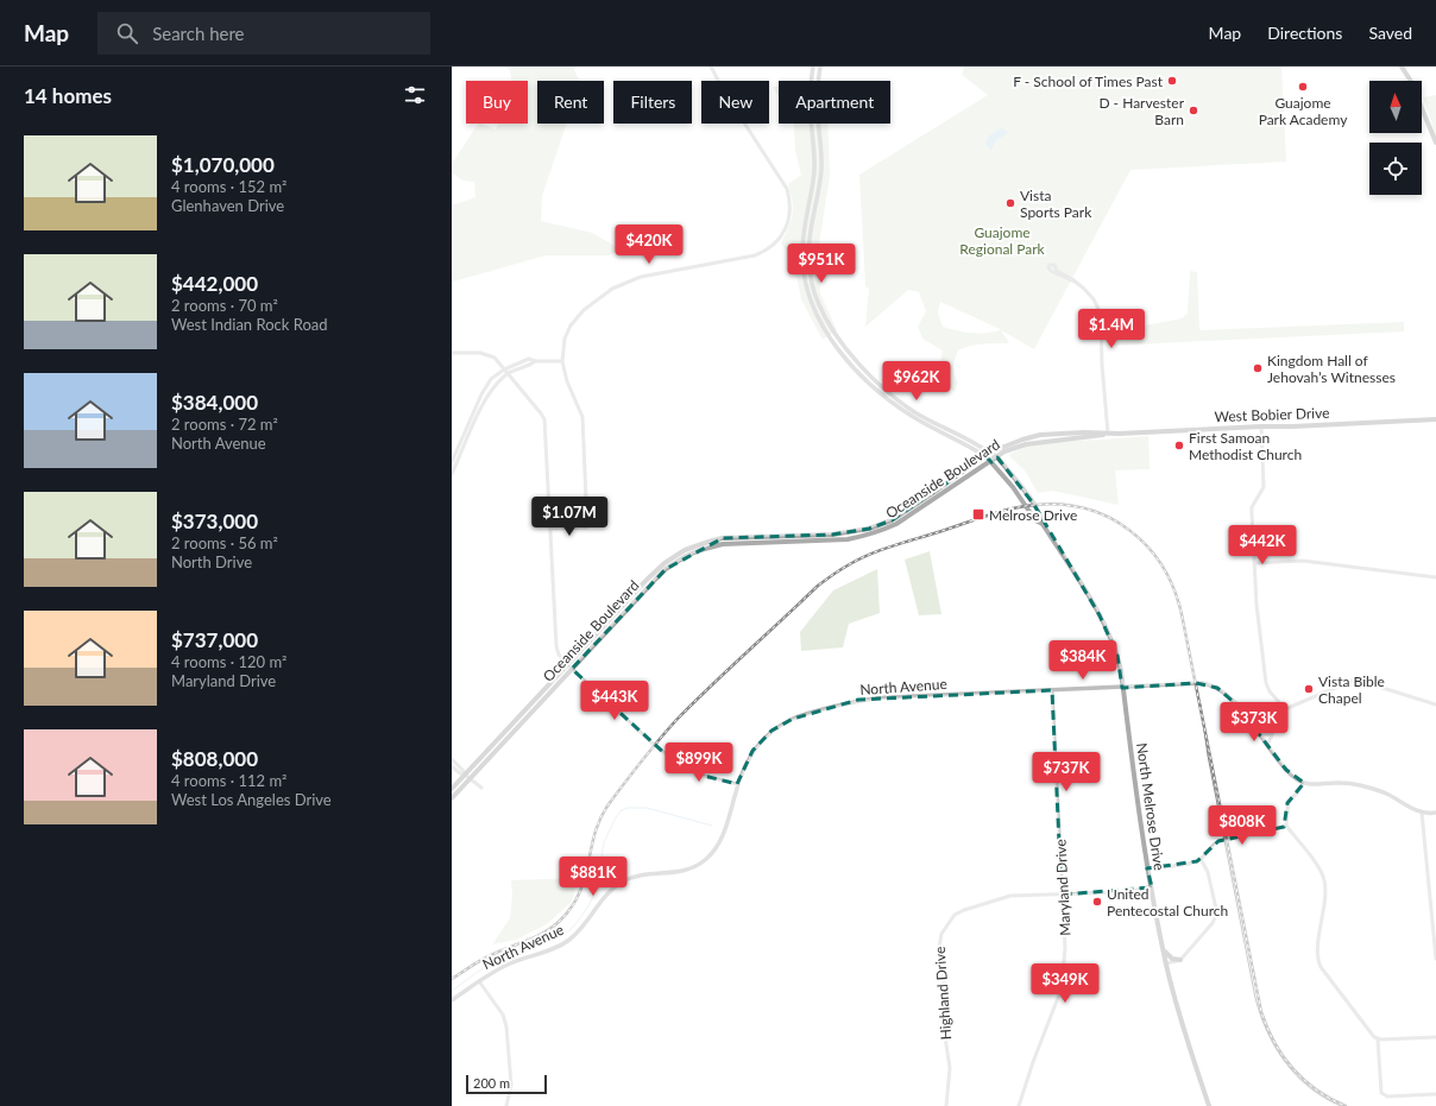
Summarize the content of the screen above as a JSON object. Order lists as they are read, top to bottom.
{
  "streets": {
    "main road": [
      "West Bobier Drive",
      "Oceanside Boulevard",
      "North Avenue",
      "North Melrose Drive"
    ],
    "street": ["Maryland Drive", "Highland Drive"]
  },
  "crossings": [
    ["West Bobier Drive", "Oceanside Boulevard"],
    ["Oceanside Boulevard", "North Melrose Drive"],
    ["North Avenue", "North Melrose Drive"],
    ["North Avenue", "Maryland Drive"],
    ["North Melrose Drive", "Highland Drive"],
    ["Maryland Drive", "Highland Drive"]
  ],
  "parks": ["Guajome Regional Park"],
  "places": {
    "other": [
      "F - School of Times Past",
      "Guajome Park Academy",
      "D - Harvester Barn",
      "Vista Sports Park",
      "Kingdom Hall of Jehovah’s Witnesses",
      "First Samoan Methodist Church",
      "Vista Bible Chapel",
      "United Pentecostal Church"
    ],
    "transit": ["Melrose Drive"]
  },
  "scale_bar": "200 m",
  "north": "top",
  "page": {
    "header": "Map",
    "search": "Search here",
    "nav": ["Map", "Directions", "Saved"],
    "heading": "14 homes",
    "chip": [
      "Buy",
      "Rent",
      "Filters",
      "New",
      "Apartment"
    ],
    "list": [
      {
        "name": "$1,070,000",
        "note": "4 rooms · 152 m² · Glenhaven Drive"
      },
      {
        "name": "$442,000",
        "note": "2 rooms · 70 m² · West Indian Rock Road"
      },
      {
        "name": "$384,000",
        "note": "2 rooms · 72 m² · North Avenue"
      },
      {
        "name": "$373,000",
        "note": "2 rooms · 56 m² · North Drive"
      },
      {
        "name": "$737,000",
        "note": "4 rooms · 120 m² · Maryland Drive"
      },
      {
        "name": "$808,000",
        "note": "4 rooms · 112 m² · West Los Angeles Drive"
      }
    ],
    "price": [
      "$420K",
      "$951K",
      "$1.4M",
      "$962K",
      "$1.07M",
      "$442K",
      "$384K",
      "$443K",
      "$373K",
      "$899K",
      "$737K",
      "$808K",
      "$881K",
      "$349K"
    ],
    "scale": "200 m"
  }
}
